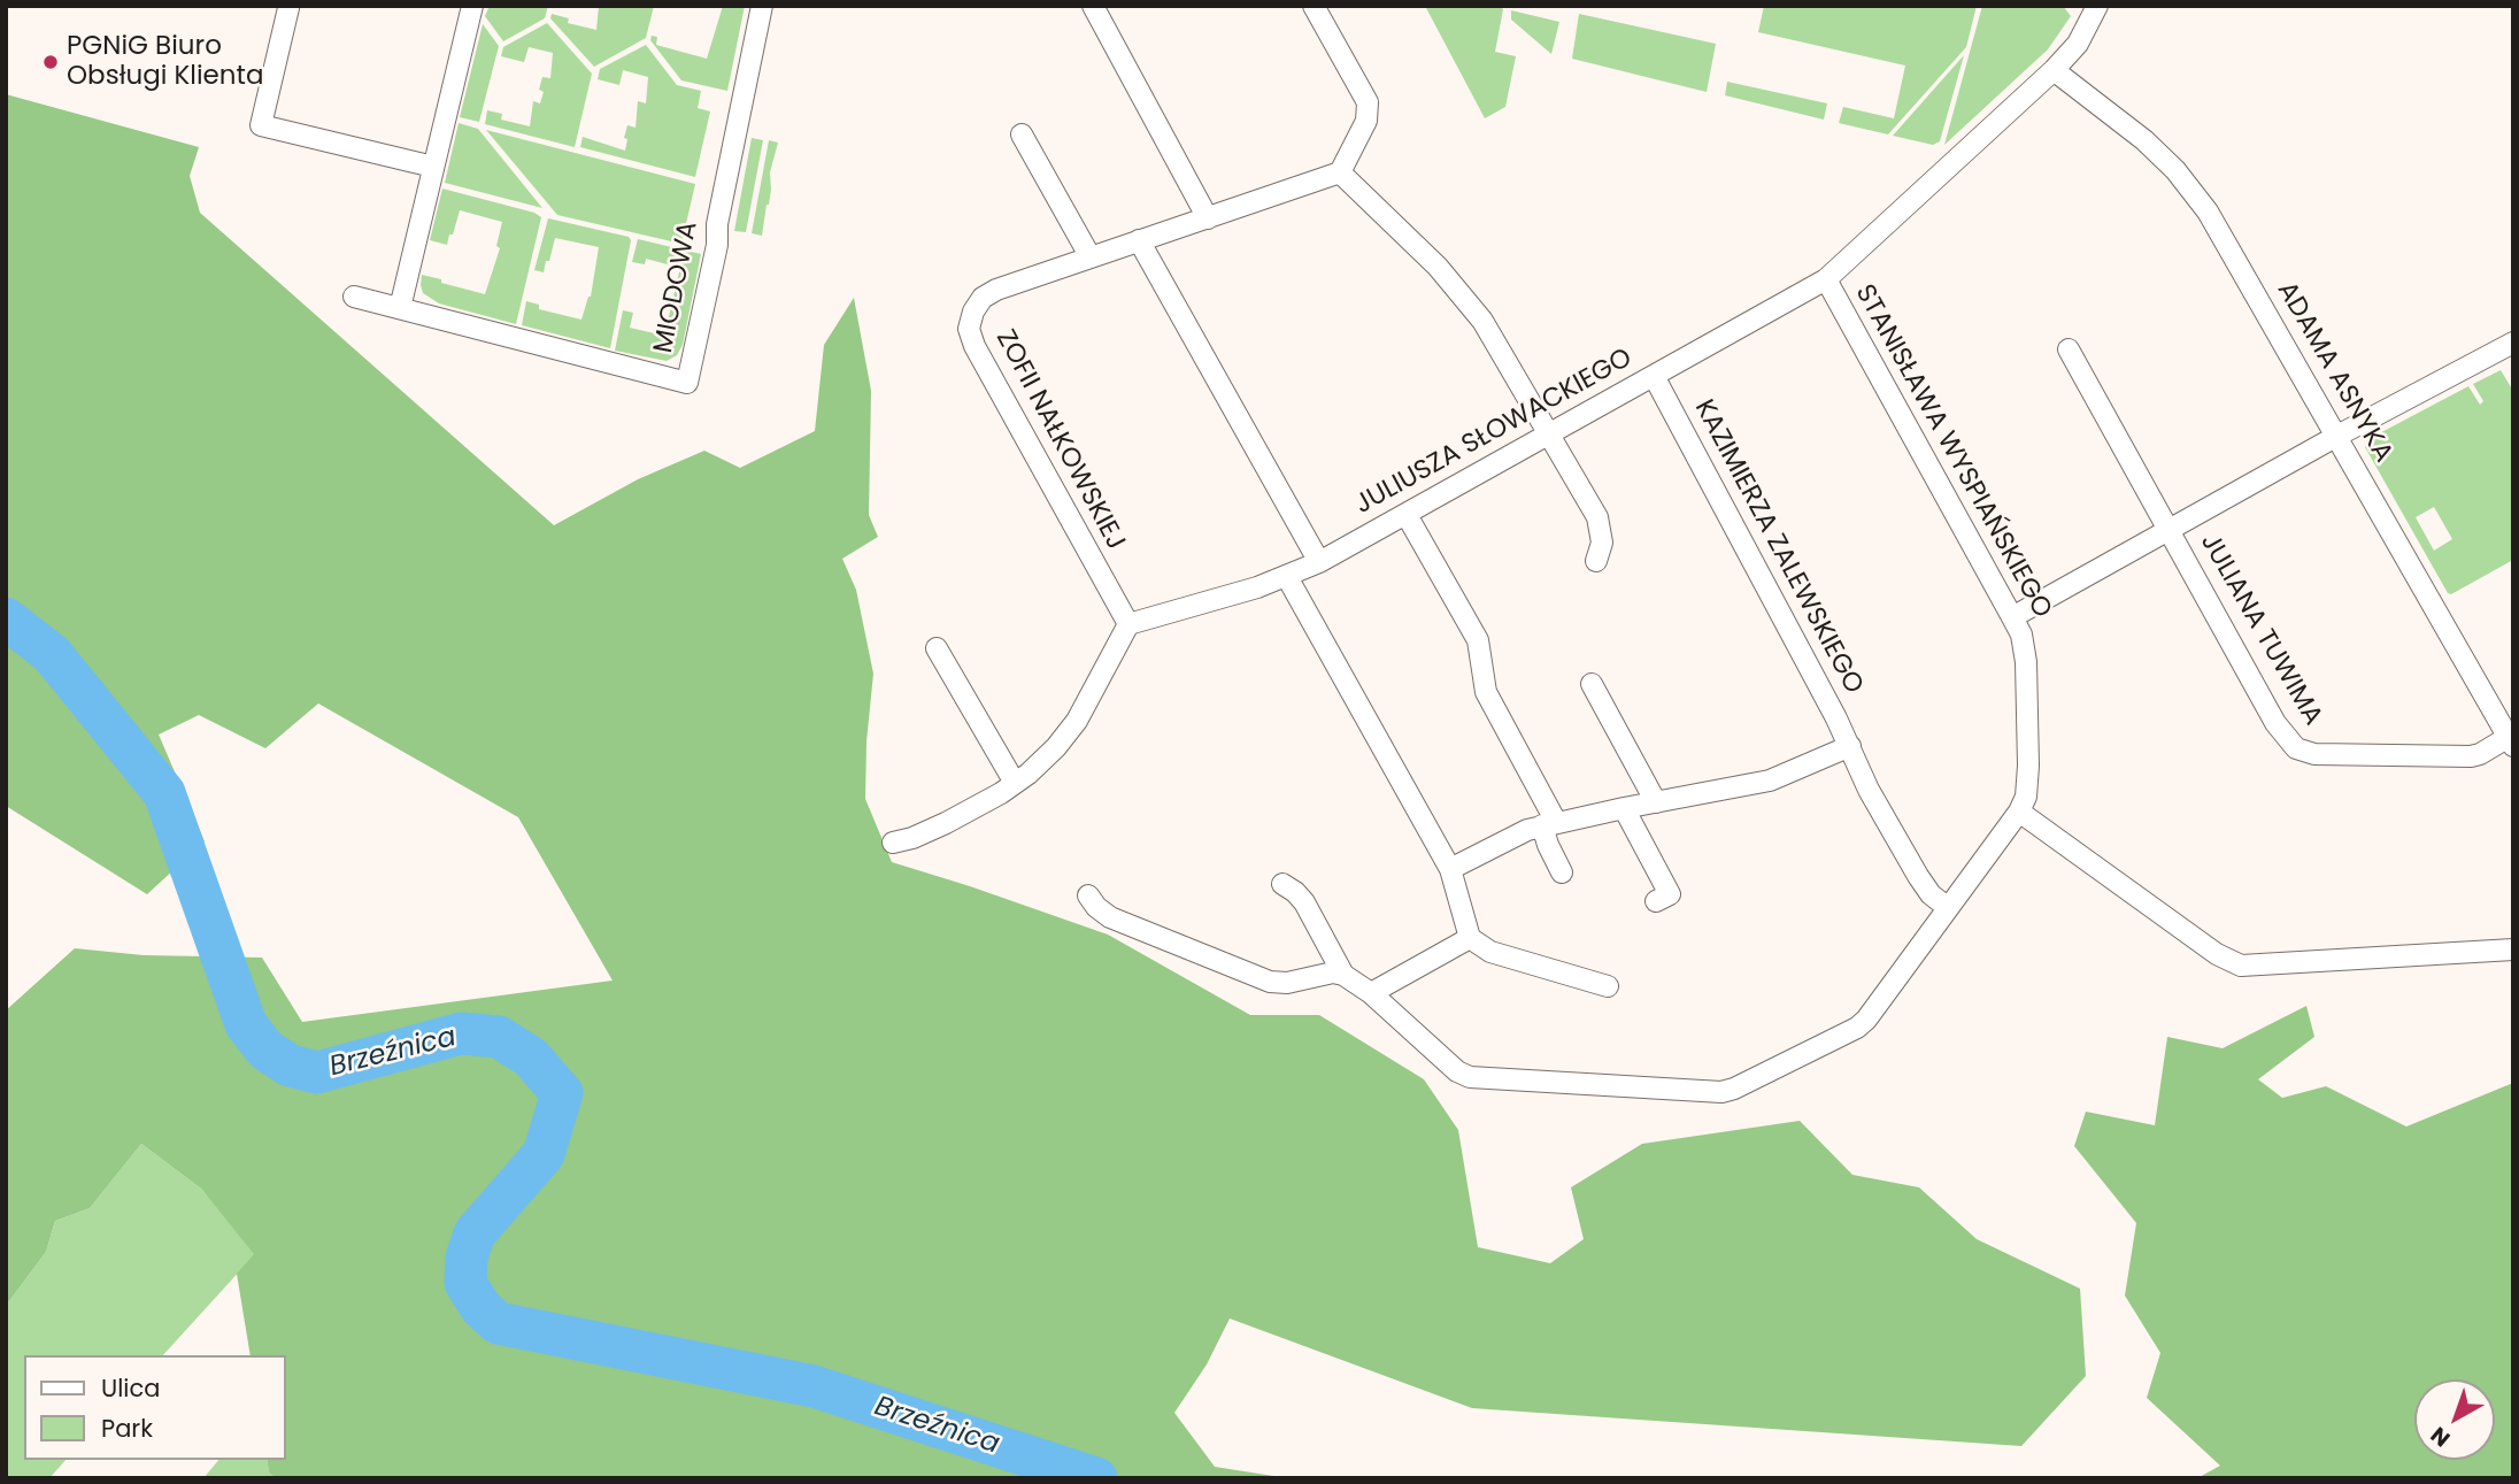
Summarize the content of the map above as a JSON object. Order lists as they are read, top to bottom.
{
  "streets": {
    "street": [
      "MIODOWA",
      "ADAMA ASNYKA",
      "JULIUSZA SŁOWACKIEGO",
      "ZOFII NAŁKOWSKIEJ",
      "STANISŁAWA WYSPIAŃSKIEGO",
      "KAZIMIERZA ZALEWSKIEGO",
      "JULIANA TUWIMA"
    ]
  },
  "crossings": [
    ["ADAMA ASNYKA", "JULIUSZA SŁOWACKIEGO"],
    ["ADAMA ASNYKA", "JULIANA TUWIMA"],
    ["JULIUSZA SŁOWACKIEGO", "ZOFII NAŁKOWSKIEJ"],
    ["JULIUSZA SŁOWACKIEGO", "STANISŁAWA WYSPIAŃSKIEGO"],
    ["JULIUSZA SŁOWACKIEGO", "KAZIMIERZA ZALEWSKIEGO"],
    ["STANISŁAWA WYSPIAŃSKIEGO", "KAZIMIERZA ZALEWSKIEGO"]
  ],
  "water": ["Brzeźnica"],
  "places": ["PGNiG Biuro Obsługi Klienta"],
  "legend": ["Ulica", "Park"],
  "north": "bottom left"
}
